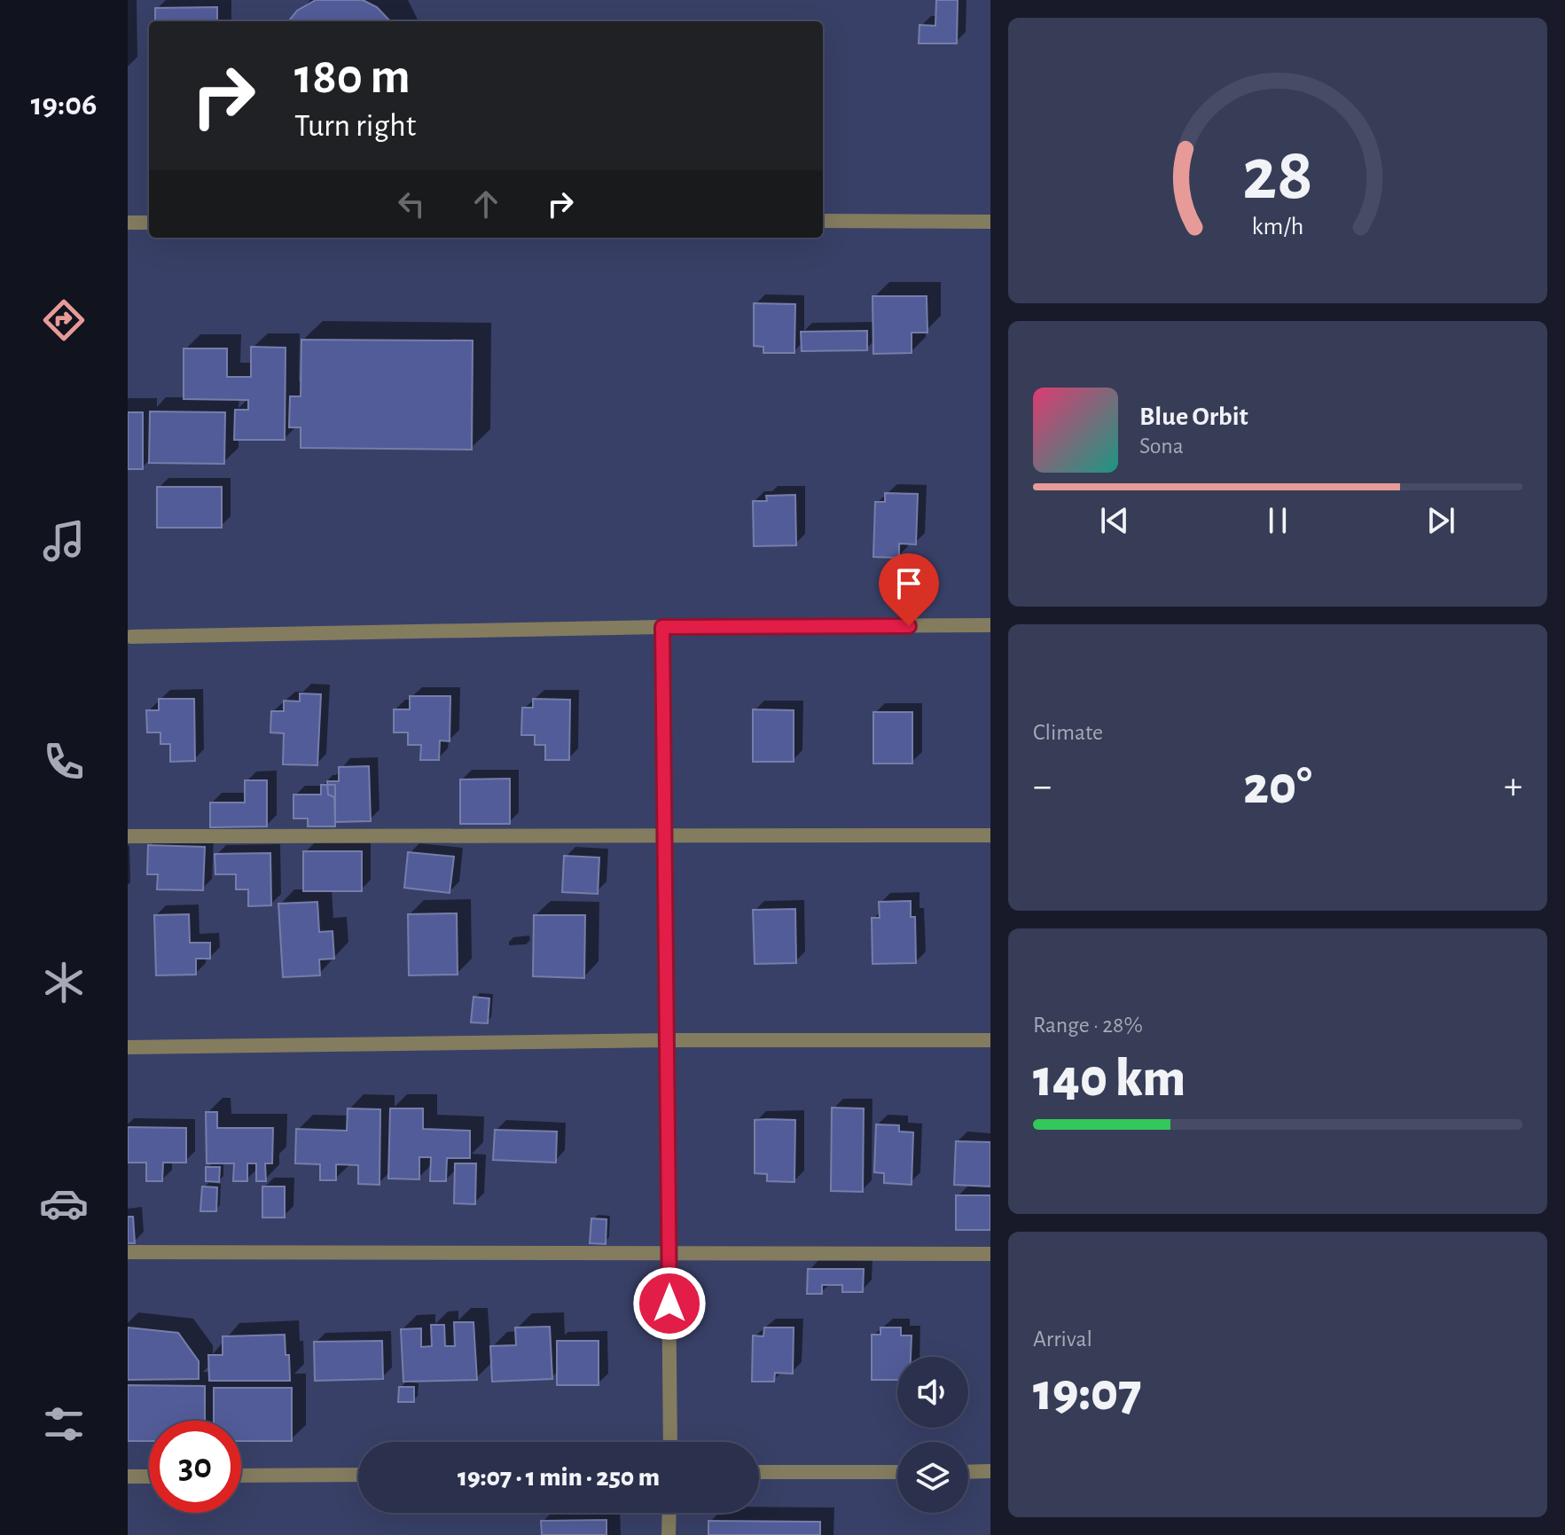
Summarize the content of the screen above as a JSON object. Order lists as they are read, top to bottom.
{
  "page": {
    "tabs": "19:06",
    "turn": ["180 m", "Turn right"],
    "song": ["Blue Orbit", "Sona"],
    "tile": [
      "Climate",
      ["Range · 28%", "140 km"],
      ["Arrival", "19:07"]
    ],
    "heat": ["−", "20°", "+"],
    "limit": "30",
    "trip": "19:07 · 1 min · 250 m",
    "gauge": ["28", "km/h"]
  }
}
